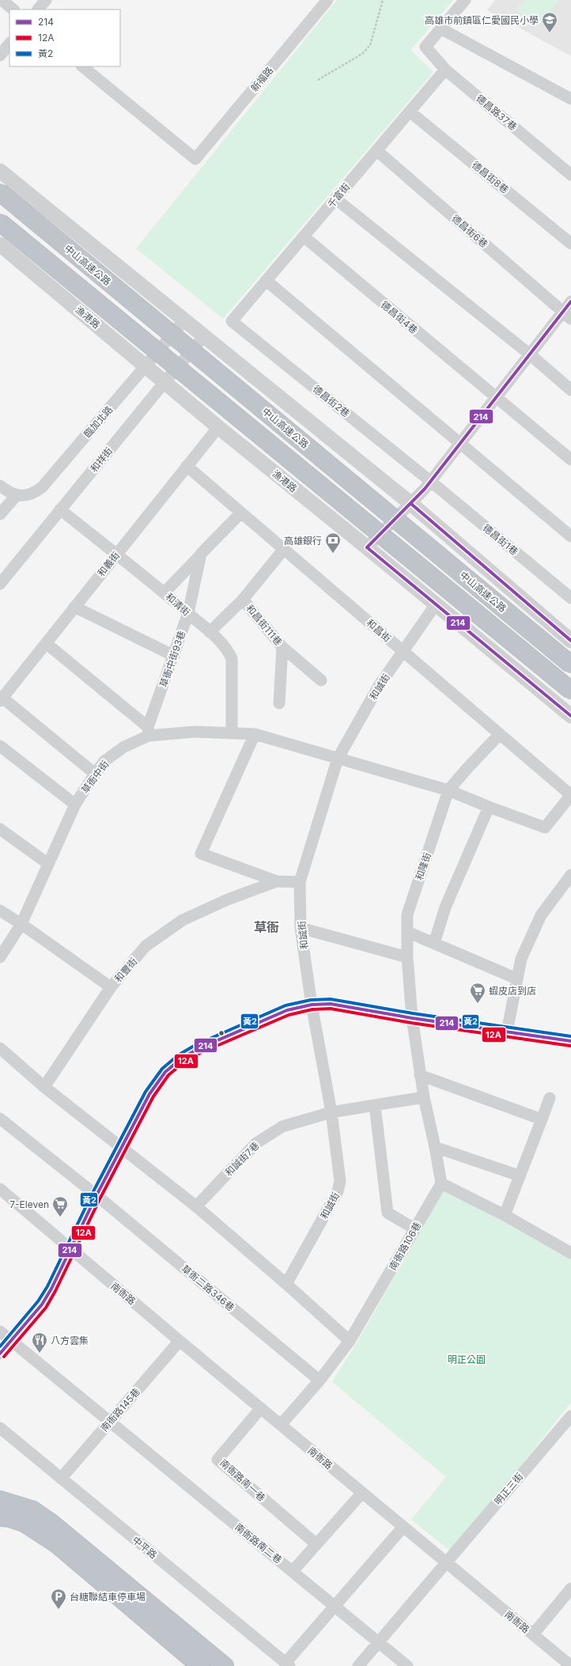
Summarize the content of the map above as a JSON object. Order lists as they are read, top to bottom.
{
  "streets": {
    "highway": ["中山高速公路"],
    "street": [
      "新福路",
      "德昌路37巷",
      "德昌街8巷",
      "千富街",
      "德昌街6巷",
      "漁港路",
      "德昌街4巷",
      "德昌街2巷",
      "臨加北路",
      "和祥街",
      "德昌街1巷",
      "和義街",
      "和清街",
      "和昌街111巷",
      "和昌街",
      "草衙中街93巷",
      "和誠街",
      "草衙中街",
      "和隆街",
      "和豐街",
      "和誠街7巷",
      "南衙路106巷",
      "草衙二路346巷",
      "南衙路",
      "南衙路145巷",
      "南衙路南一巷",
      "明正三街",
      "南衙路南二巷",
      "中平路"
    ]
  },
  "crossings": [
    ["德昌路37巷", "千富街"],
    ["德昌街8巷", "千富街"],
    ["千富街", "德昌街6巷"],
    ["千富街", "德昌街4巷"],
    ["千富街", "德昌街2巷"],
    ["漁港路", "臨加北路"],
    ["漁港路", "和祥街"],
    ["漁港路", "和義街"],
    ["漁港路", "和誠街"],
    ["德昌街2巷", "德昌街1巷"],
    ["和祥街", "和清街"],
    ["和義街", "和清街"],
    ["和義街", "和昌街"],
    ["和清街", "草衙中街93巷"],
    ["和清街", "草衙中街"],
    ["和昌街111巷", "和昌街"],
    ["和昌街", "和誠街"],
    ["和昌街", "草衙中街"],
    ["和昌街", "和隆街"],
    ["草衙中街93巷", "草衙中街"],
    ["和誠街", "草衙中街"],
    ["和誠街", "和豐街"],
    ["和誠街", "和誠街7巷"],
    ["草衙中街", "和隆街"],
    ["和隆街", "和誠街7巷"],
    ["和隆街", "南衙路106巷"],
    ["南衙路106巷", "草衙二路346巷"],
    ["南衙路106巷", "南衙路"],
    ["南衙路", "南衙路145巷"],
    ["南衙路", "南衙路南一巷"],
    ["南衙路", "明正三街"],
    ["南衙路145巷", "南衙路南二巷"],
    ["南衙路145巷", "中平路"],
    ["明正三街", "南衙路南二巷"]
  ],
  "districts": ["草衙"],
  "parks": ["明正公園"],
  "places": {
    "school or university": ["高雄市前鎮區仁愛國民小學"],
    "bank": ["高雄銀行"],
    "supermarket": ["蝦皮店到店", "7-Eleven"],
    "restaurant": ["八方雲集"],
    "parking": ["台糖聯結車停車場"]
  },
  "lines": ["transit line 214", "transit line 黃2", "transit line 12A"],
  "legend": ["214", "12A", "黃2"]
}
